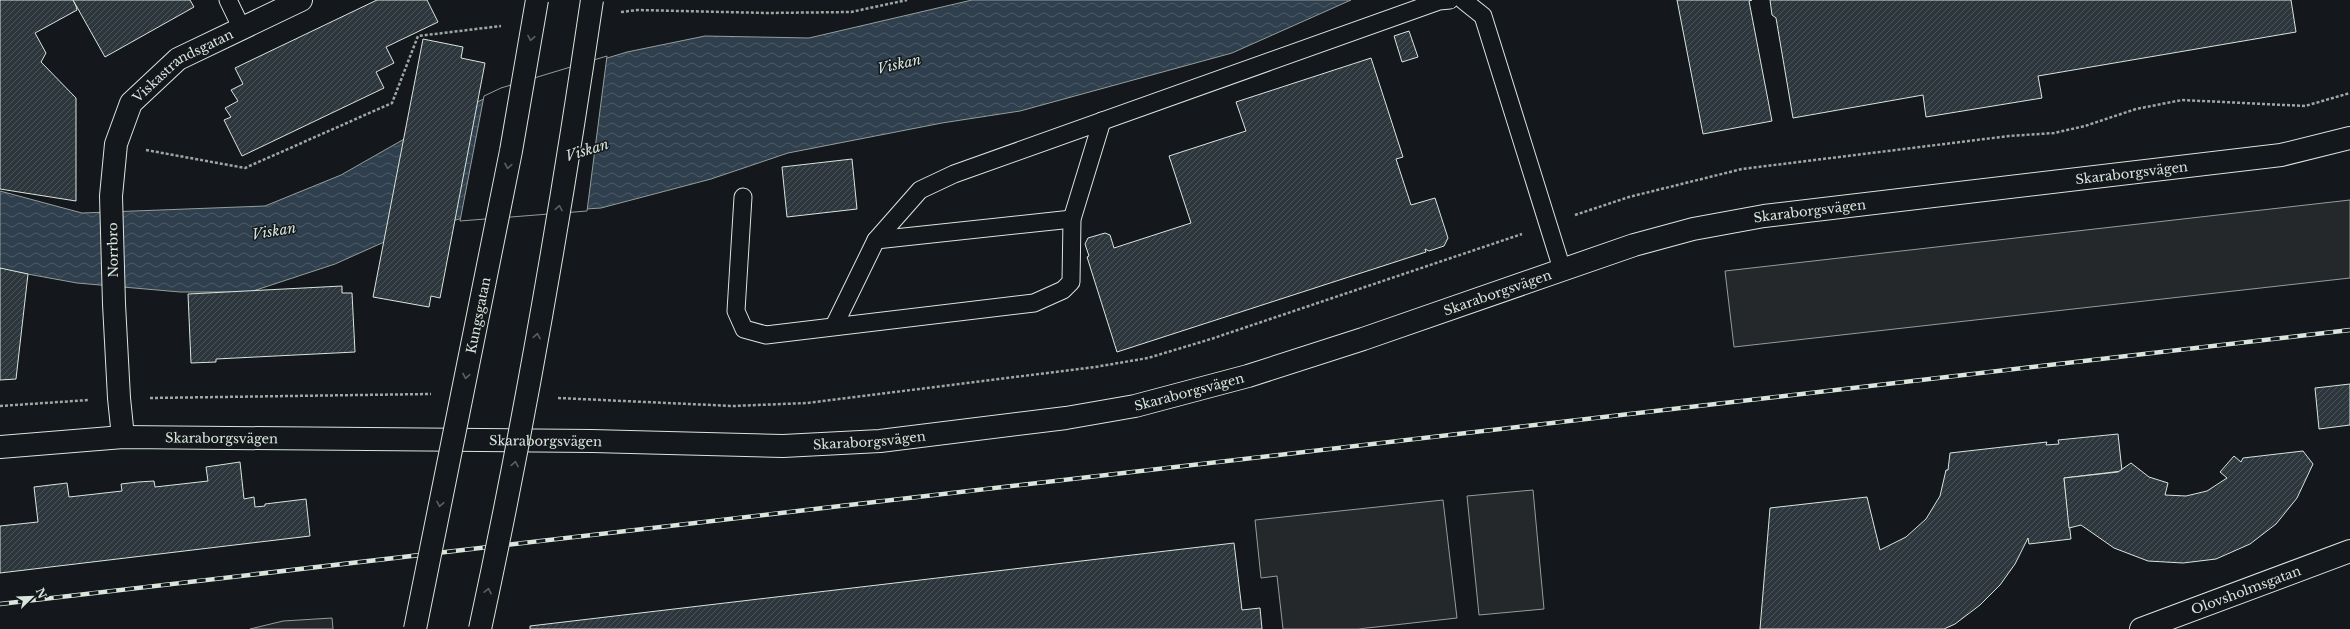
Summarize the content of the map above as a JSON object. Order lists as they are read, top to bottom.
{
  "streets": {
    "street": [
      "Viskastrandsgatan",
      "Skaraborgsvägen",
      "Norrbro",
      "Kungsgatan",
      "Olovsholmsgatan"
    ]
  },
  "crossings": [
    ["Viskastrandsgatan", "Norrbro"]
  ],
  "water": ["Viskan"],
  "north": "top right"
}
